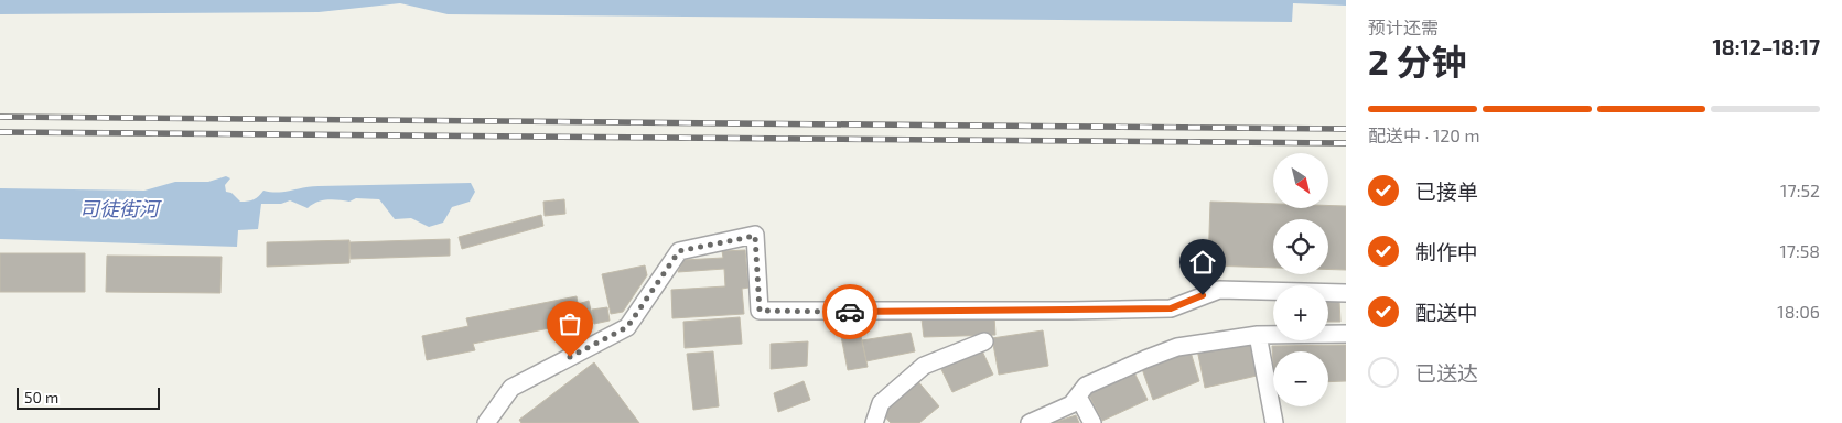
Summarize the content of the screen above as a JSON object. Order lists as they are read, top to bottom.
{
  "water": ["司徒街河"],
  "scale_bar": "50 m",
  "north": "bottom right",
  "page": {
    "heading": ["2 分钟", "预计还需", "18:12–18:17"],
    "bar": "配送中 · 120 m",
    "map_buttons": ["+", "−"],
    "list": [
      ["已接单", "17:52"],
      ["制作中", "17:58"],
      ["配送中", "18:06"],
      "已送达"
    ],
    "scale": "50 m"
  }
}
